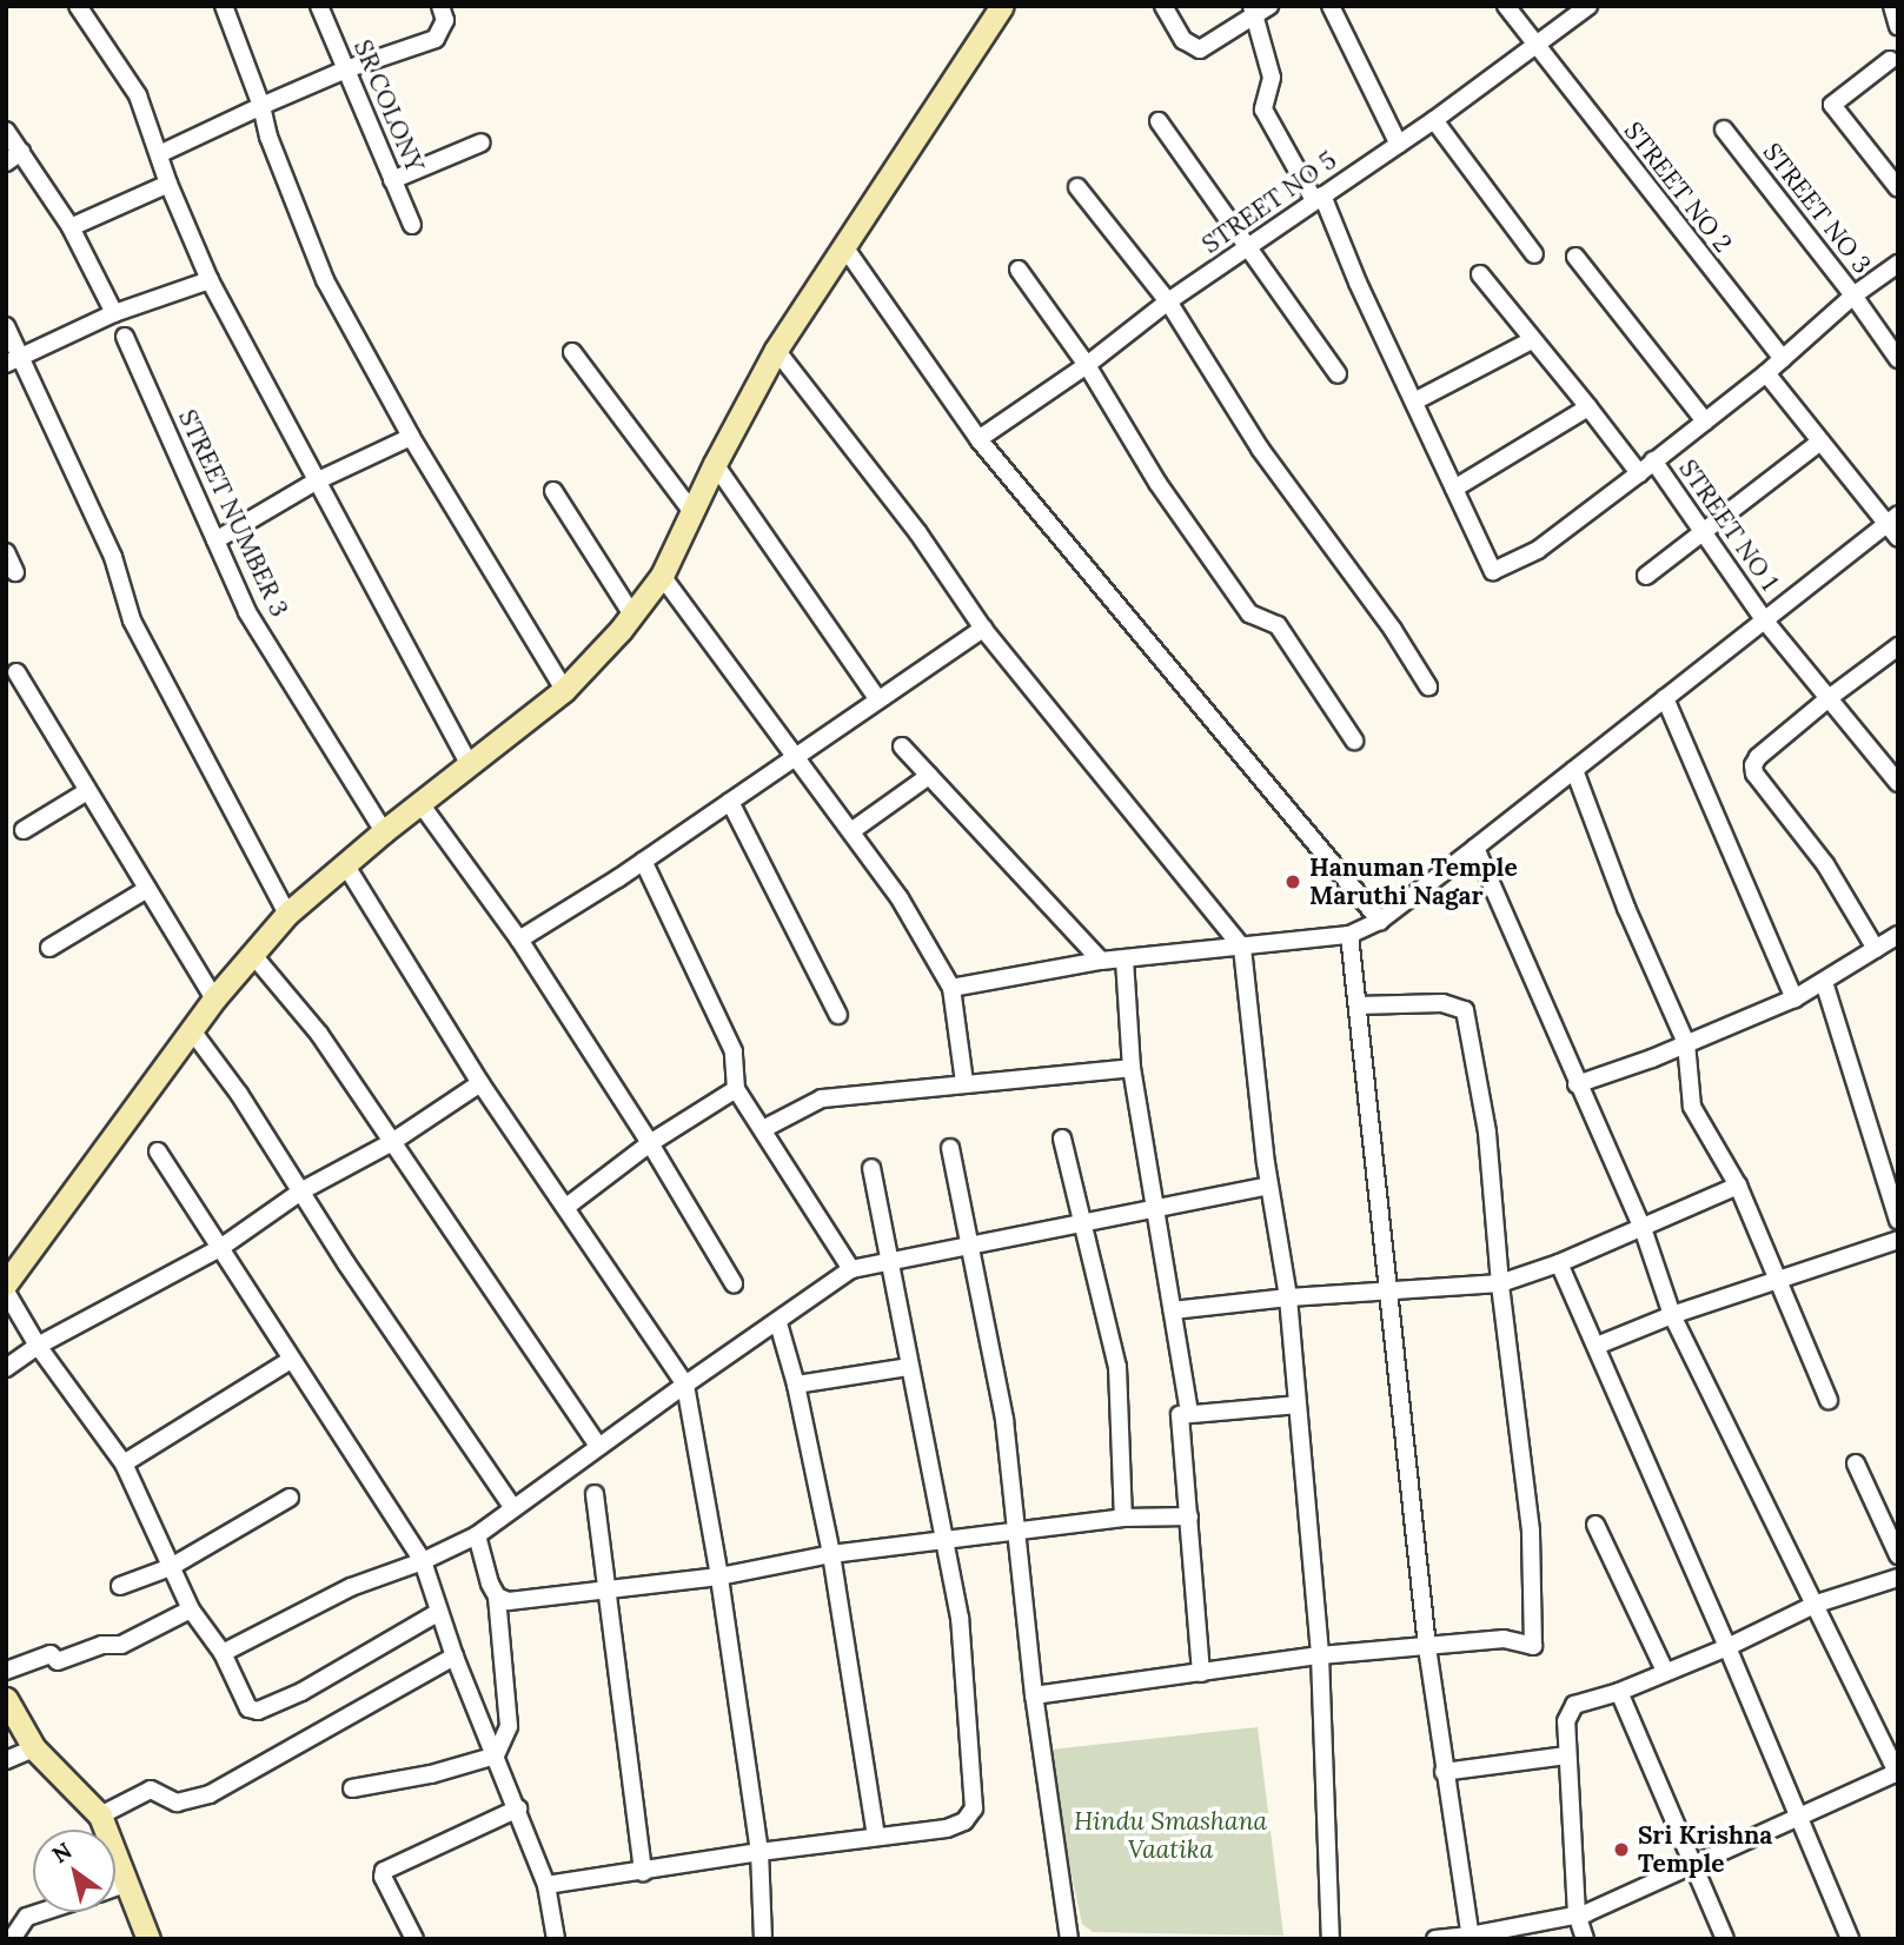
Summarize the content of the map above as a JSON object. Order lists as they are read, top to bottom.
{
  "streets": {
    "street": [
      "SR COLONY",
      "STREET NO 2",
      "STREET NO 5",
      "STREET NO 3",
      "STREET NUMBER 3",
      "STREET NO 1"
    ]
  },
  "crossings": [
    ["STREET NO 2", "STREET NO 5"]
  ],
  "parks": ["Hindu Smashana Vaatika"],
  "places": ["Hanuman Temple Maruthi Nagar", "Sri Krishna Temple"],
  "north": "top left"
}
